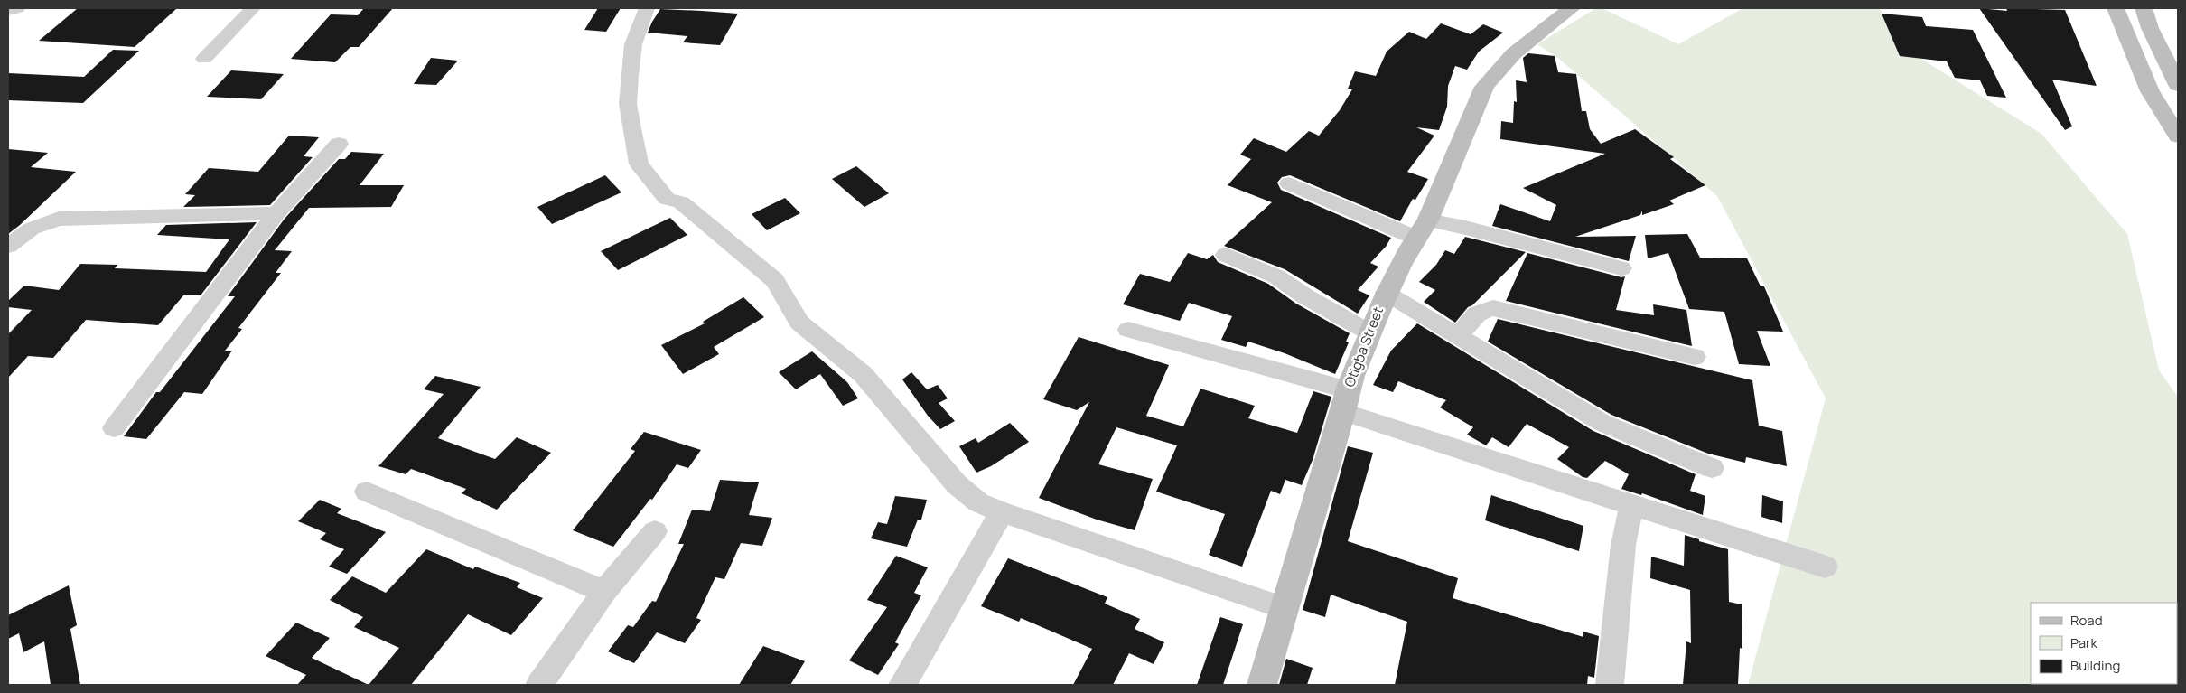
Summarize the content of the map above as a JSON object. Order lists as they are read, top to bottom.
{
  "streets": {
    "street": ["Otigba Street"]
  },
  "legend": ["Road", "Park", "Building"]
}
